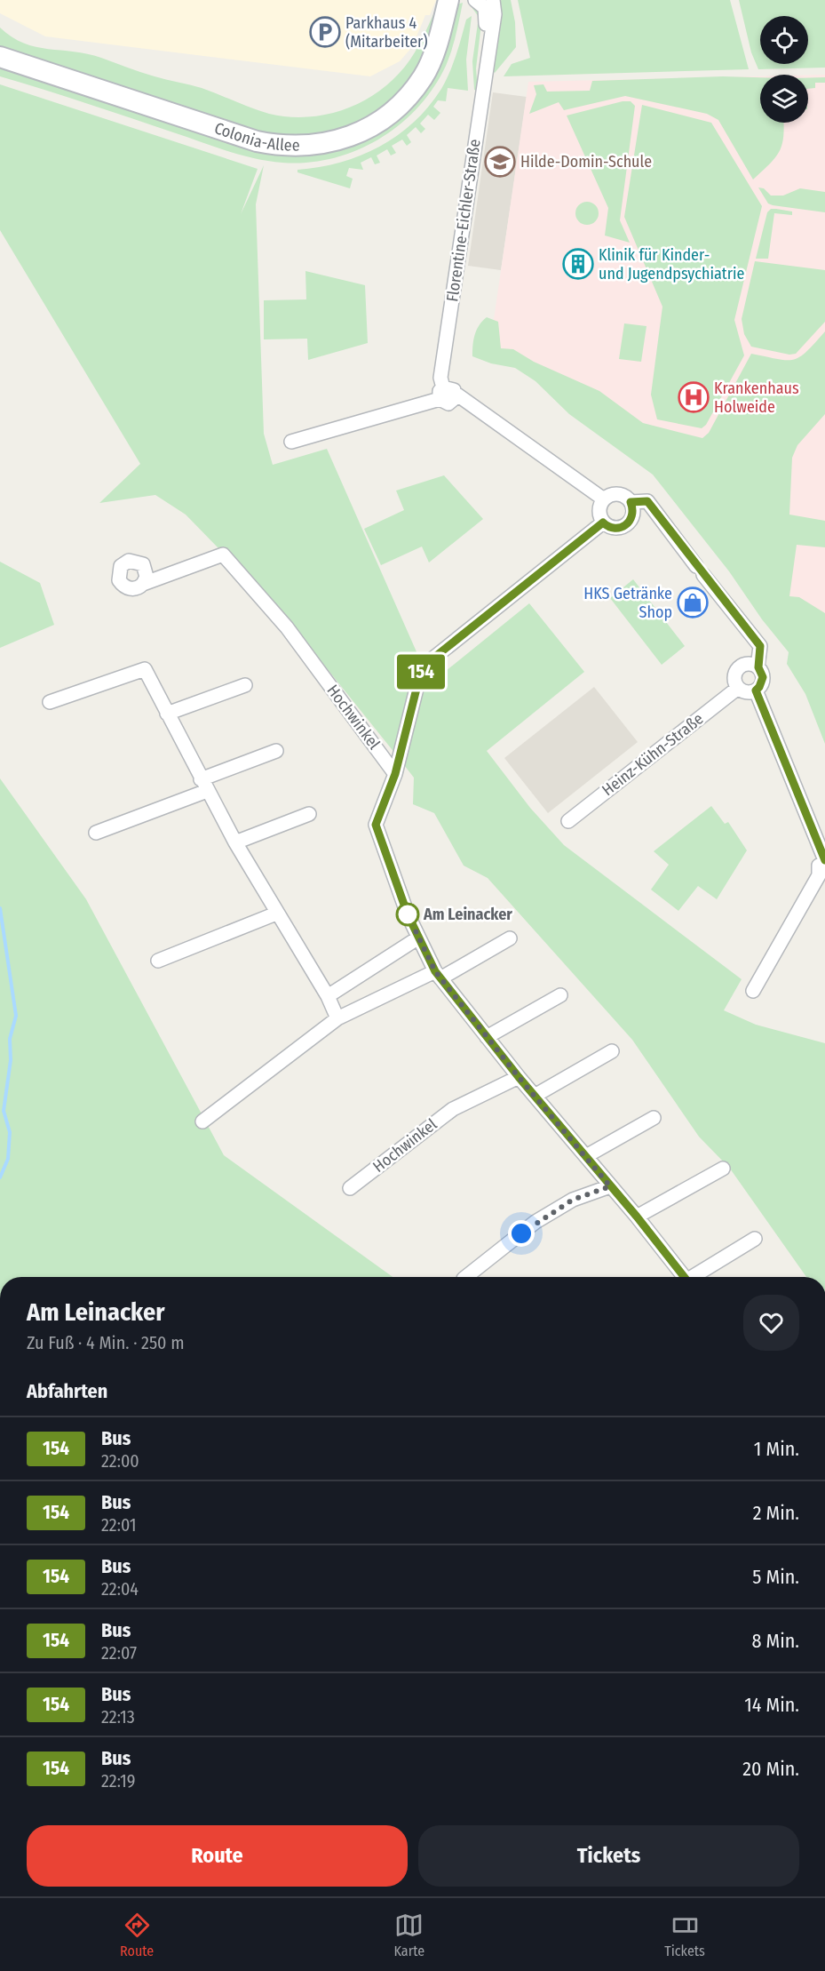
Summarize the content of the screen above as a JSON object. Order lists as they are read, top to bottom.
{
  "streets": {
    "main road": ["Colonia-Allee"],
    "street": ["Florentine-Eichler-Straße", "Hochwinkel", "Heinz-Kühn-Straße"]
  },
  "places": {
    "parking": ["Parkhaus 4 (Mitarbeiter)"],
    "school or university": ["Hilde-Domin-Schule"],
    "building": ["Klinik für Kinder- und Jugendpsychiatrie"],
    "hospital": ["Krankenhaus Holweide"],
    "shop": ["HKS Getränke Shop"],
    "other": ["Am Leinacker"]
  },
  "lines": ["bus line 154"],
  "page": {
    "on_map": "154",
    "heading": [
      ["Am Leinacker", "Zu Fuß · 4 Min. · 250 m"],
      "Abfahrten"
    ],
    "list": [
      {
        "mark": "154",
        "name": "Bus",
        "note": "22:00",
        "value": "1 Min."
      },
      {
        "mark": "154",
        "name": "Bus",
        "note": "22:01",
        "value": "2 Min."
      },
      {
        "mark": "154",
        "name": "Bus",
        "note": "22:04",
        "value": "5 Min."
      },
      {
        "mark": "154",
        "name": "Bus",
        "note": "22:07",
        "value": "8 Min."
      },
      {
        "mark": "154",
        "name": "Bus",
        "note": "22:13",
        "value": "14 Min."
      },
      {
        "mark": "154",
        "name": "Bus",
        "note": "22:19",
        "value": "20 Min."
      }
    ],
    "buttons": ["Route", "Tickets"],
    "tabs": ["Route", "Karte", "Tickets"]
  }
}
